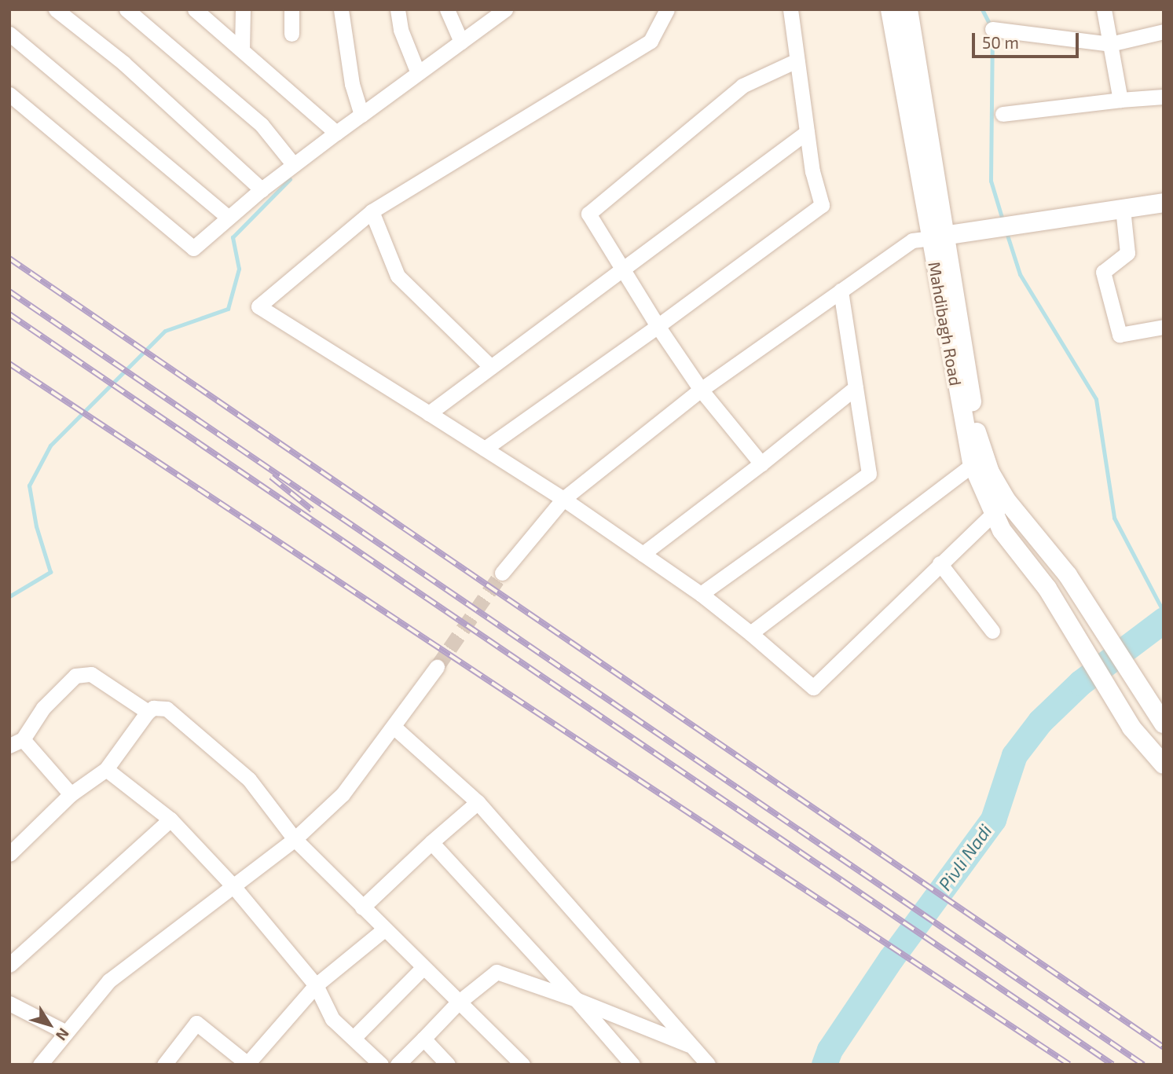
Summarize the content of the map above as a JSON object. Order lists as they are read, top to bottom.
{
  "streets": {
    "street": ["Mahdibagh Road"]
  },
  "water": ["Pivli Nadi"],
  "scale_bar": "50 m",
  "north": "bottom right"
}
